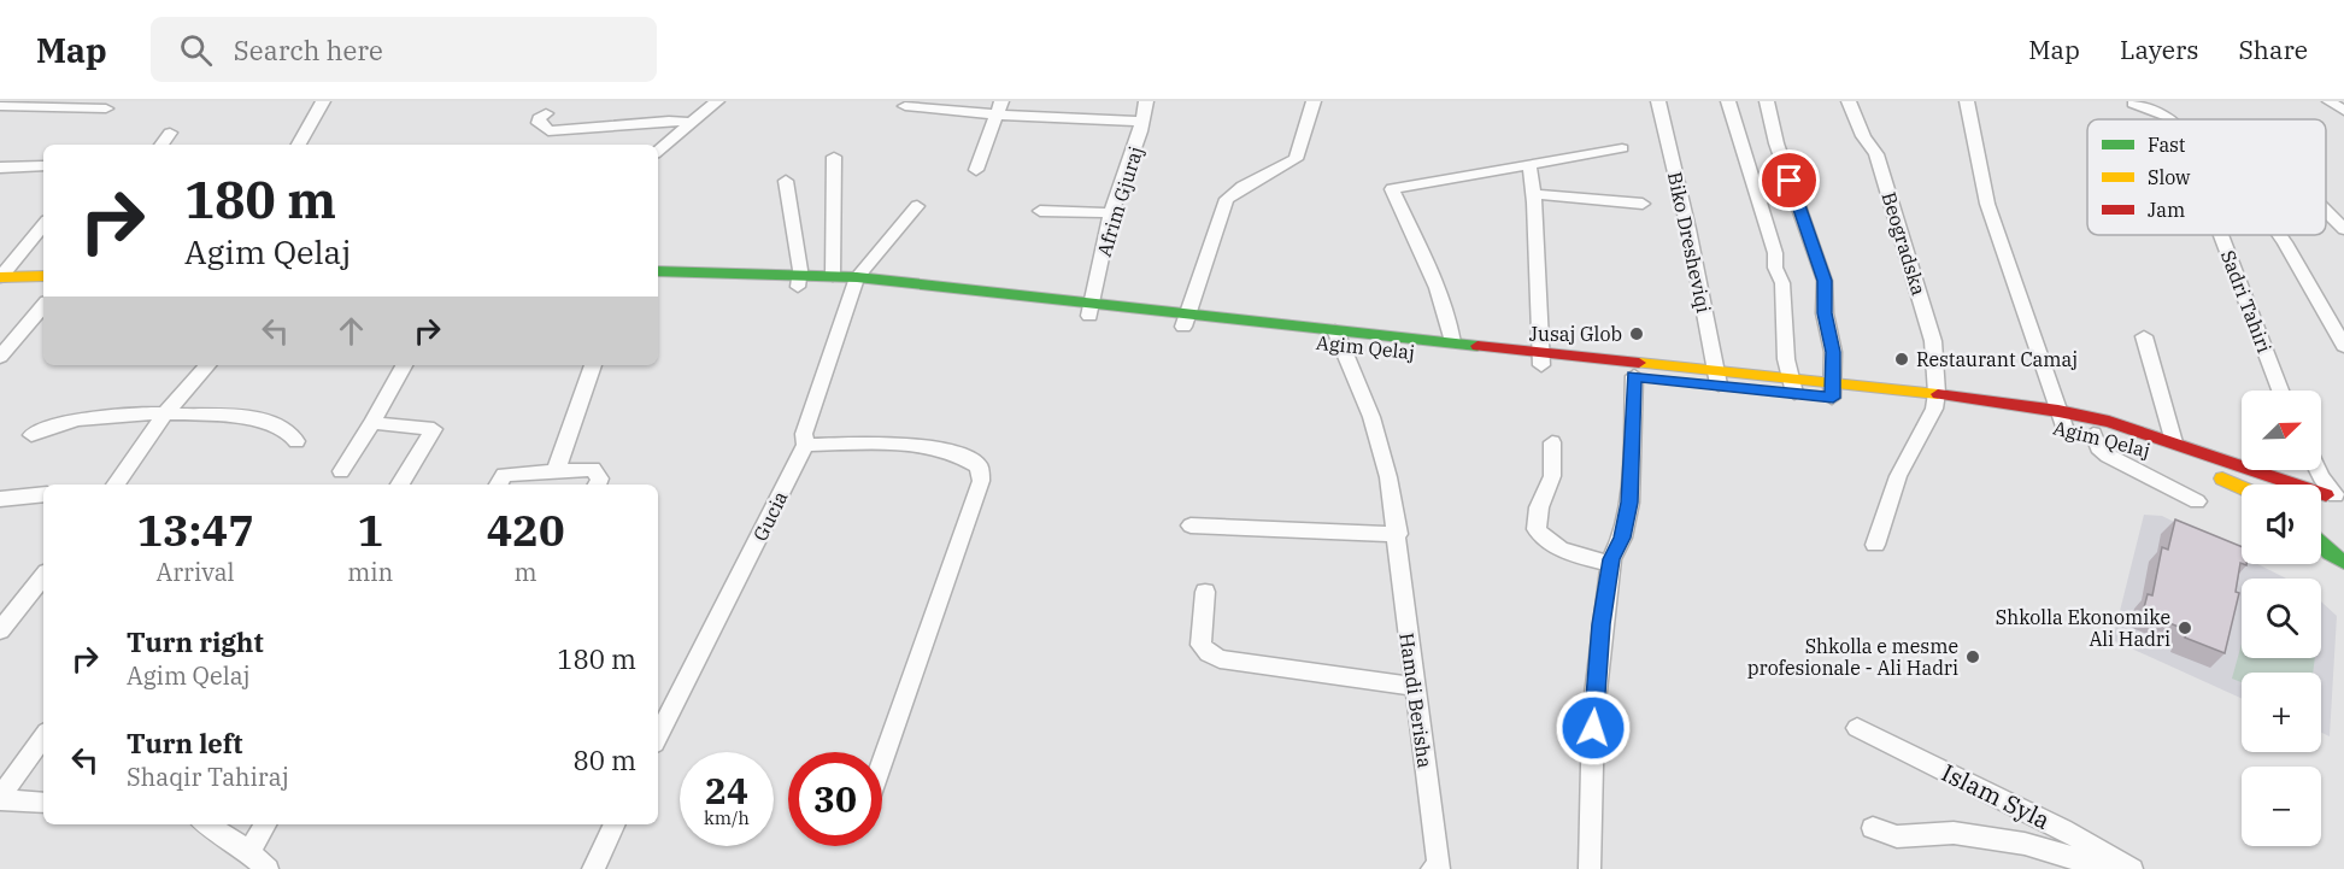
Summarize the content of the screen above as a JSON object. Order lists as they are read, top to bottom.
{
  "streets": {
    "main road": ["Agim Qelaj"],
    "street": [
      "Afrim Gjuraj",
      "Biko Dresheviqi",
      "Beogradska",
      "Sadri Tahiri",
      "Gucia",
      "Hamdi Berisha",
      "Islam Syla"
    ]
  },
  "crossings": [
    ["Afrim Gjuraj", "Agim Qelaj"],
    ["Biko Dresheviqi", "Agim Qelaj"],
    ["Beogradska", "Agim Qelaj"],
    ["Agim Qelaj", "Gucia"],
    ["Agim Qelaj", "Hamdi Berisha"]
  ],
  "places": [
    "Jusaj Glob",
    "Restaurant Camaj",
    "Shkolla Ekonomike Ali Hadri",
    "Shkolla e mesme profesionale - Ali Hadri"
  ],
  "legend": ["Fast", "Slow", "Jam"],
  "north": "top right",
  "page": {
    "header": "Map",
    "search": "Search here",
    "nav": ["Map", "Layers", "Share"],
    "turn": ["180 m", "Agim Qelaj"],
    "map_buttons": ["+", "−"],
    "eta": [
      "13:47",
      "Arrival",
      "1",
      "min",
      "420",
      "m"
    ],
    "list": [
      {
        "name": "Turn right",
        "note": "Agim Qelaj",
        "value": "180 m"
      },
      {
        "name": "Turn left",
        "note": "Shaqir Tahiraj",
        "value": "80 m"
      }
    ],
    "speed": "24 km/h",
    "limit": "30"
  }
}
